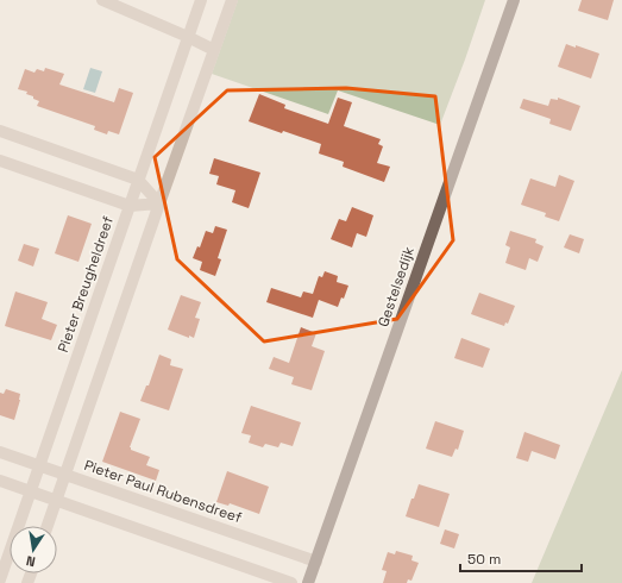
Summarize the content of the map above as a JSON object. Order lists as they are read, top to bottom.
{
  "streets": {
    "main road": ["Gestelsedijk"],
    "street": ["Pieter Breugheldreef", "Pieter Paul Rubensdreef"]
  },
  "crossings": [
    ["Pieter Breugheldreef", "Pieter Paul Rubensdreef"],
    ["Gestelsedijk", "Pieter Paul Rubensdreef"]
  ],
  "scale_bar": "50 m",
  "north": "bottom"
}
